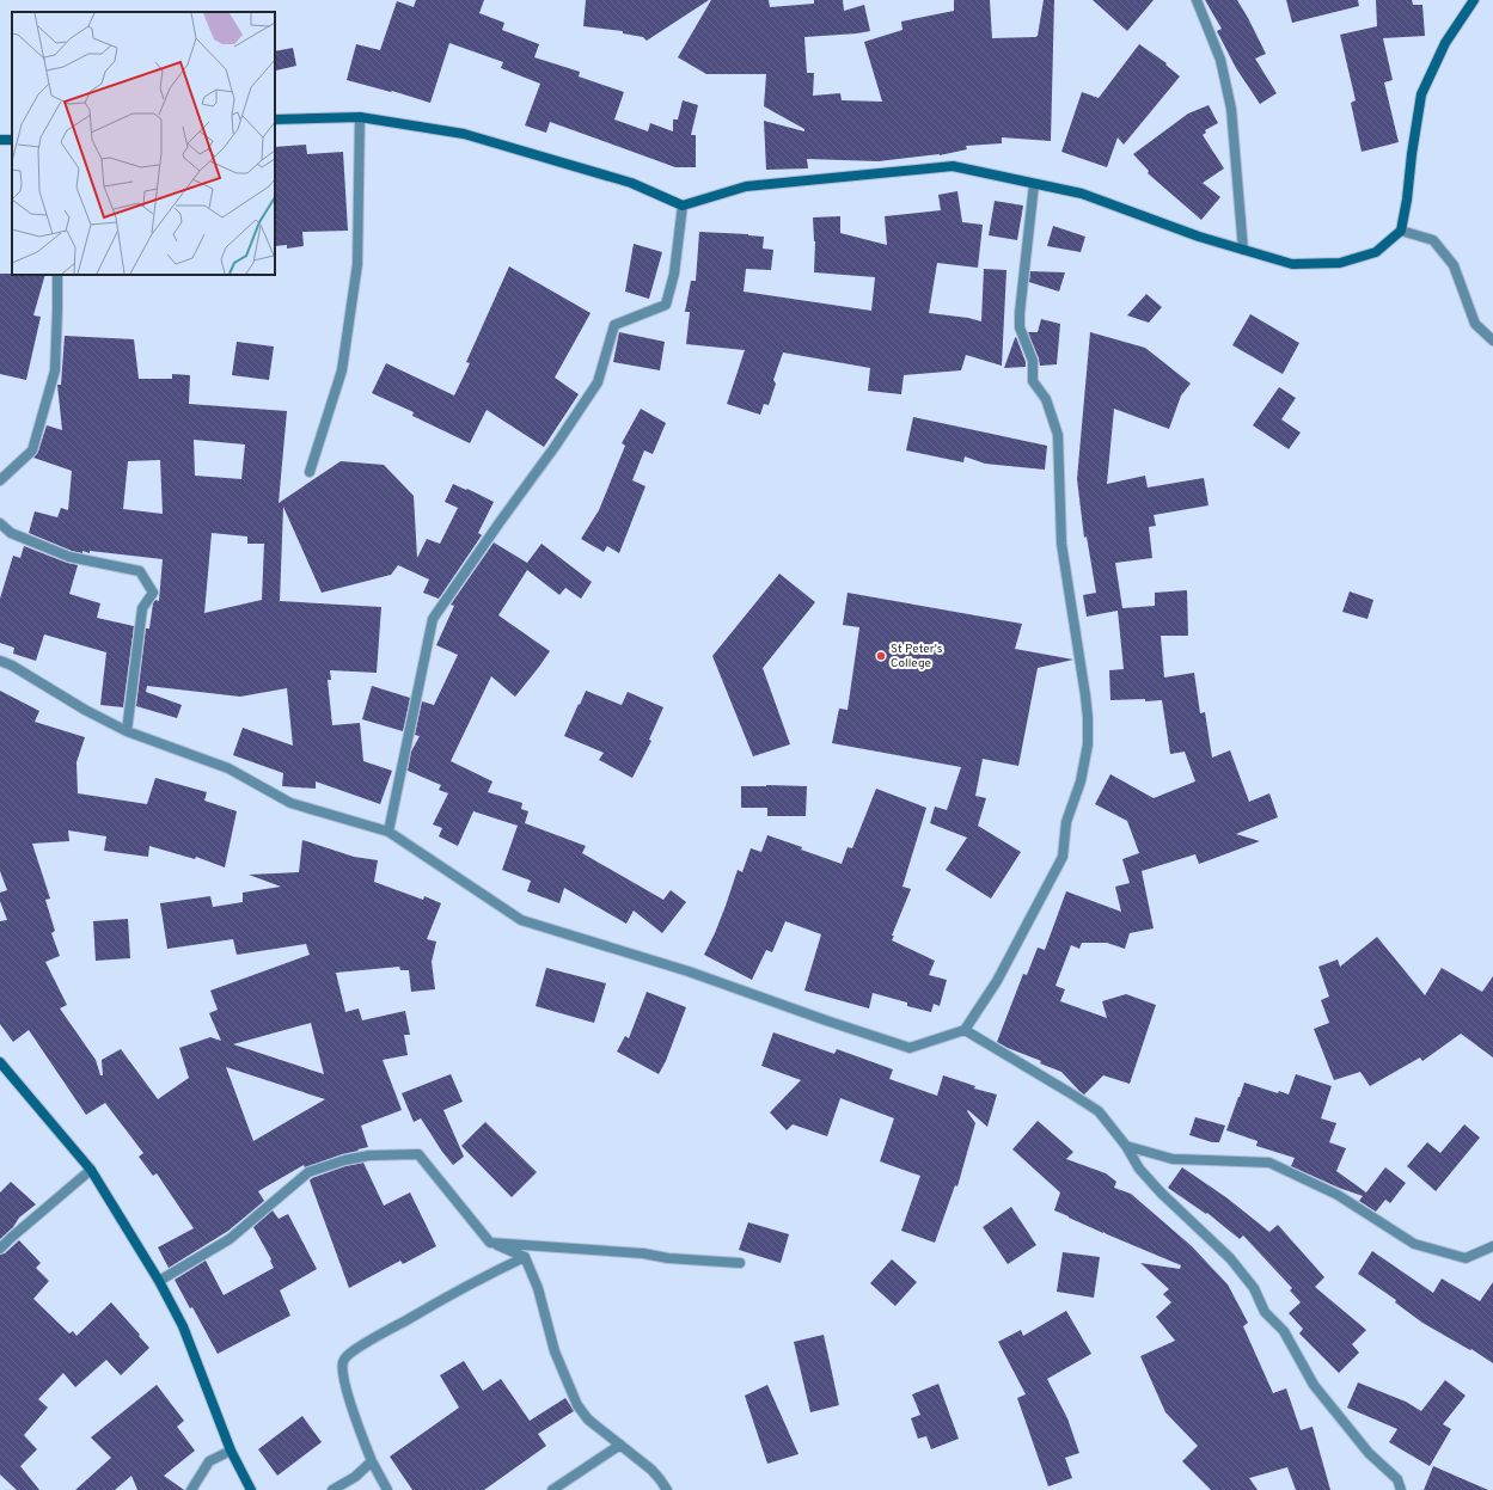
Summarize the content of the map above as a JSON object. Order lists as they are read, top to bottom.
{
  "places": ["St Peter's College"]
}
